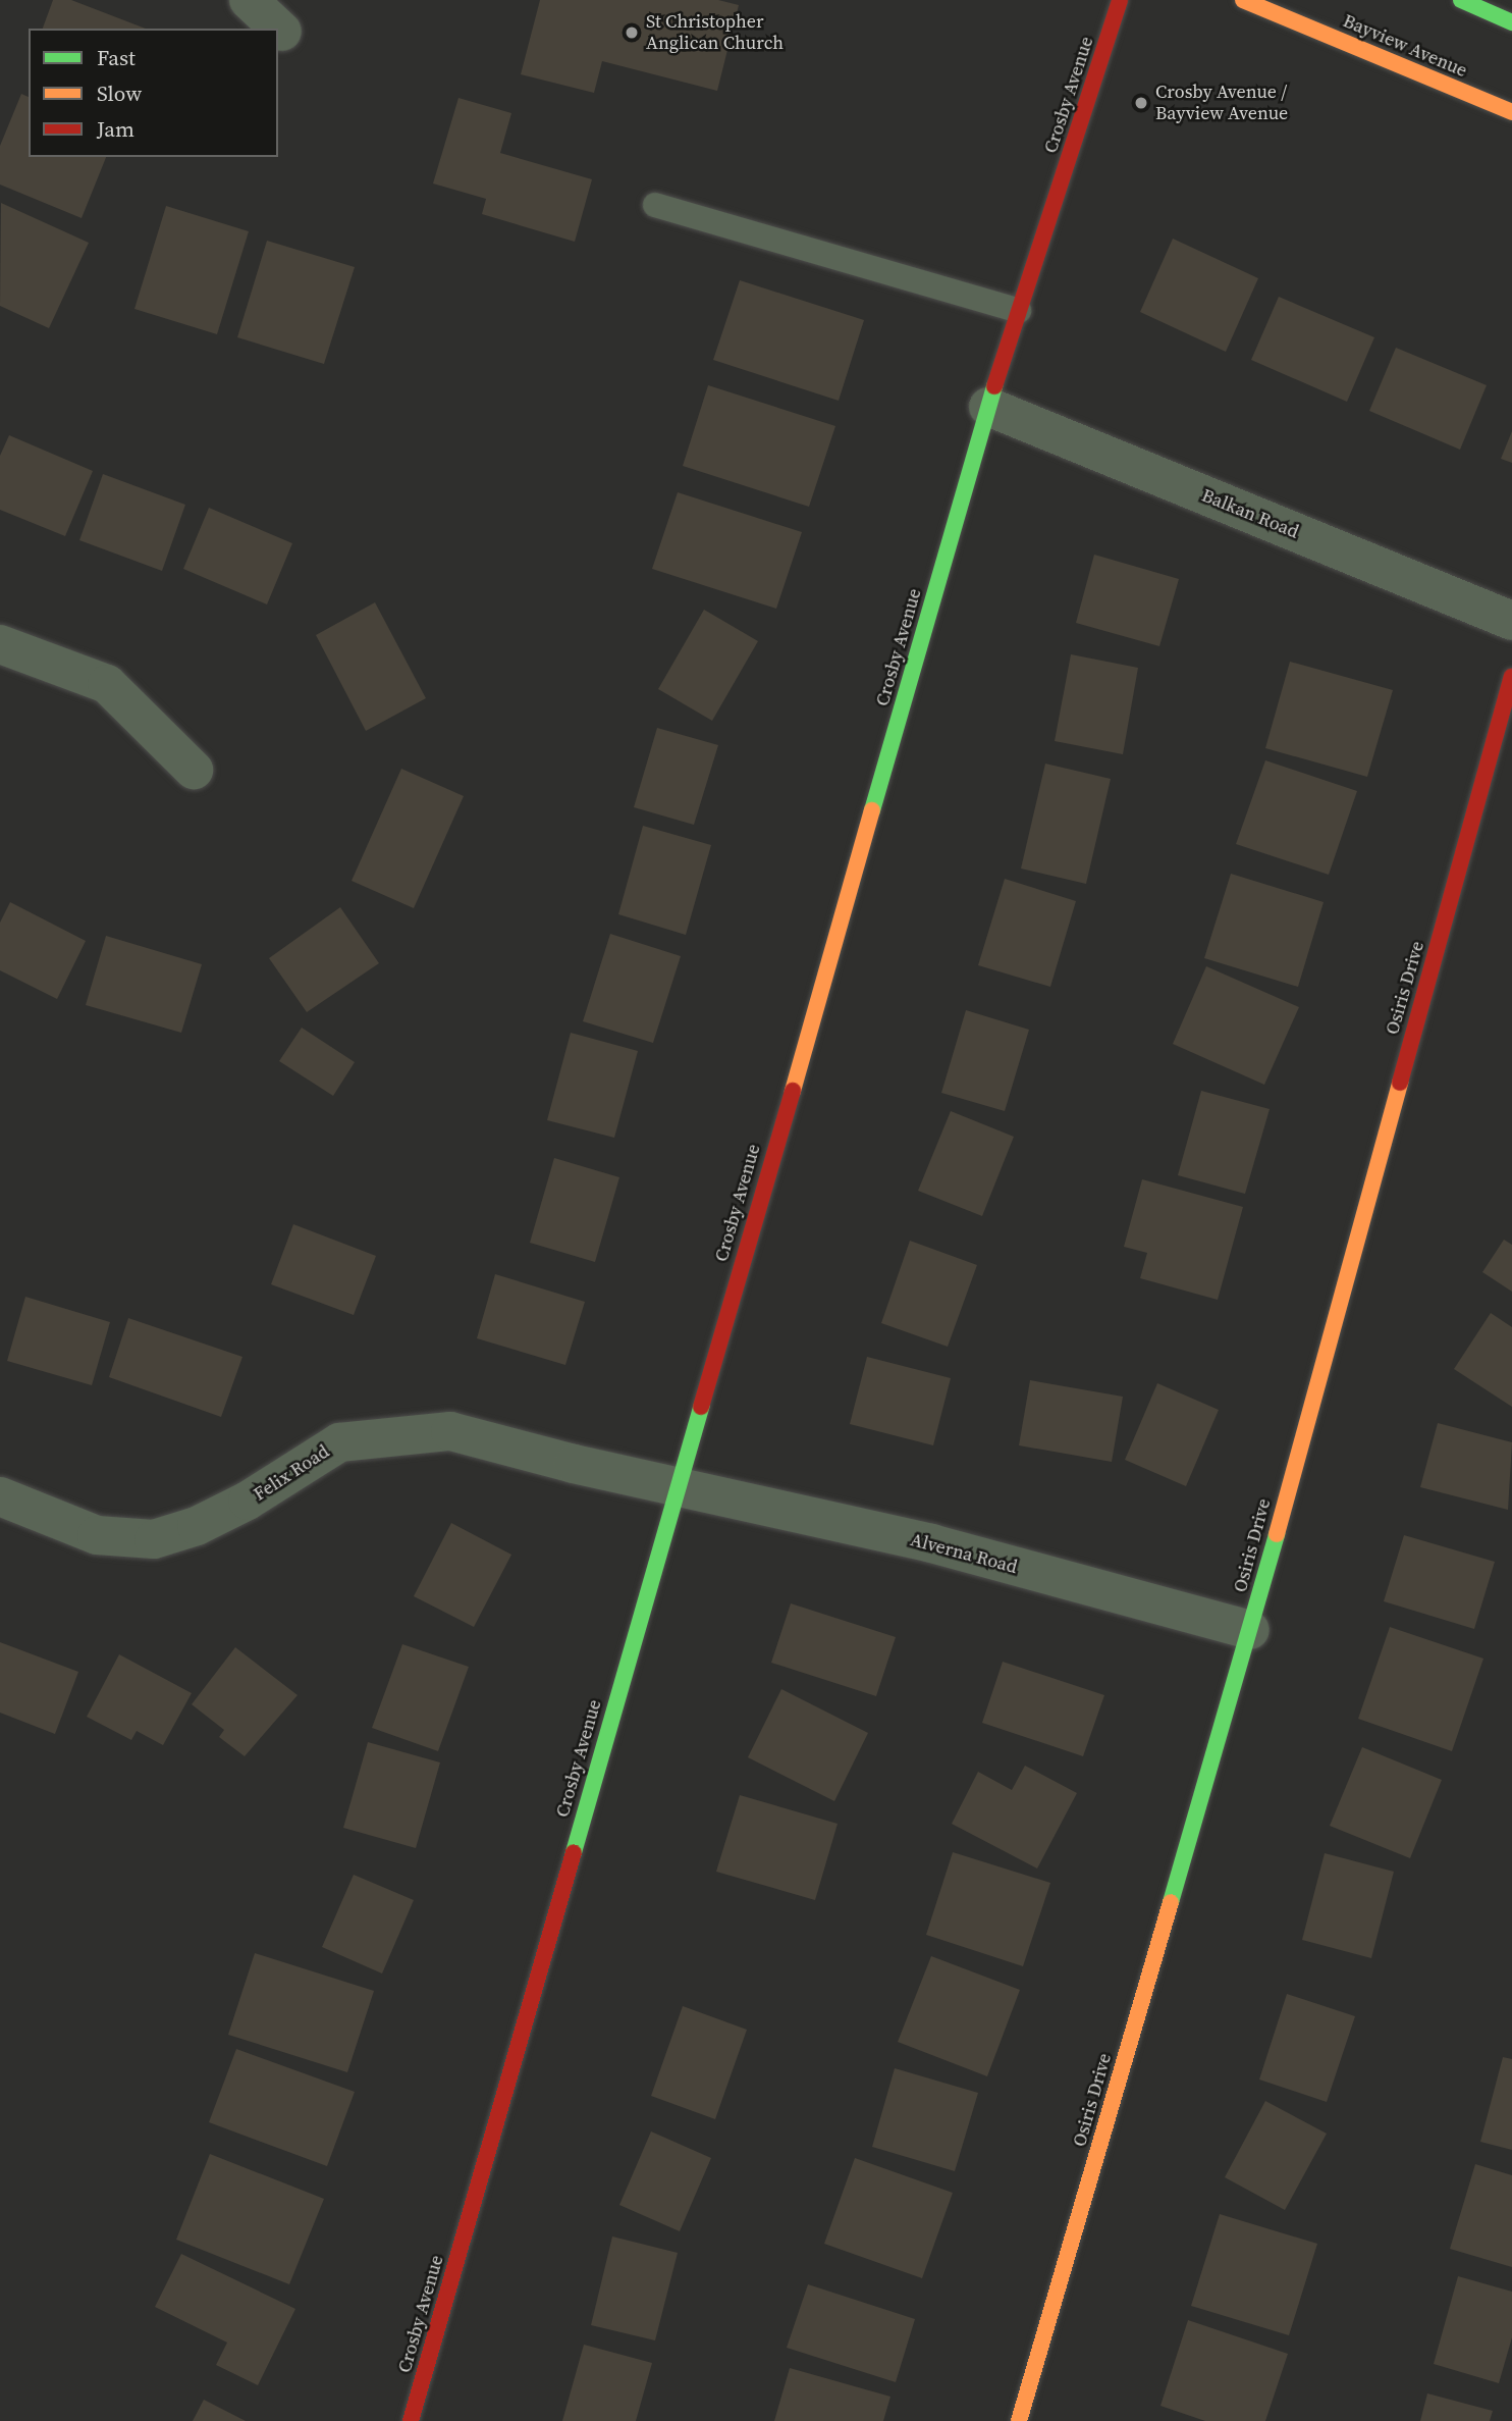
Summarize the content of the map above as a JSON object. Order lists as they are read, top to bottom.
{
  "streets": {
    "street": [
      "Bayview Avenue",
      "Crosby Avenue",
      "Balkan Road",
      "Osiris Drive",
      "Felix Road",
      "Alverna Road"
    ]
  },
  "crossings": [
    ["Crosby Avenue", "Balkan Road"],
    ["Crosby Avenue", "Felix Road"],
    ["Crosby Avenue", "Alverna Road"],
    ["Osiris Drive", "Alverna Road"],
    ["Felix Road", "Alverna Road"]
  ],
  "places": ["St Christopher Anglican Church", "Crosby Avenue / Bayview Avenue"],
  "legend": ["Fast", "Slow", "Jam"]
}
